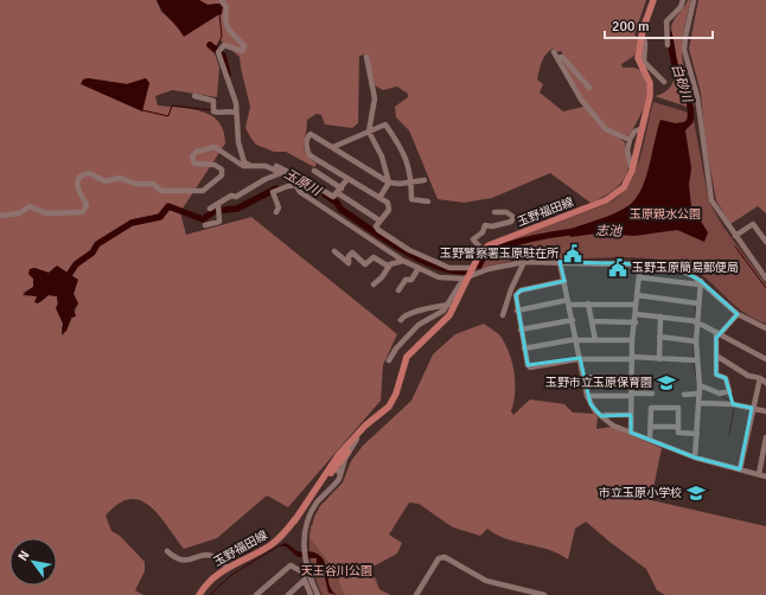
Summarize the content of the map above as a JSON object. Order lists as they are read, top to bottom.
{
  "streets": {
    "main road": ["玉野福田線"]
  },
  "water": ["白砂川", "玉原川", "志池"],
  "parks": ["玉原親水公園", "天王谷川公園"],
  "places": {
    "public building": ["玉野警察署玉原駐在所", "玉野玉原簡易郵便局"],
    "school or university": ["玉野市立玉原保育園", "市立玉原小学校"]
  },
  "scale_bar": "200 m",
  "north": "top left"
}
